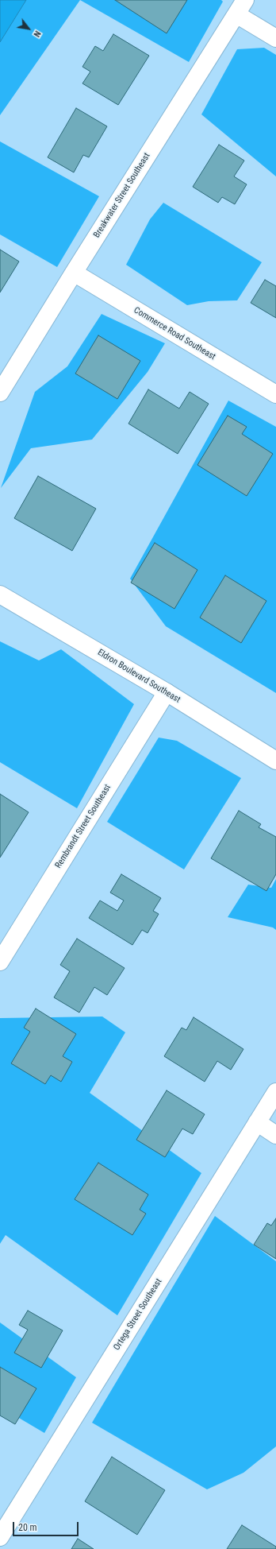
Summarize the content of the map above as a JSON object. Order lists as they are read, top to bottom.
{
  "streets": {
    "street": [
      "Breakwater Street Southeast",
      "Commerce Road Southeast",
      "Eldron Boulevard Southeast",
      "Rembrandt Street Southeast",
      "Ortega Street Southeast"
    ]
  },
  "crossings": [
    ["Breakwater Street Southeast", "Commerce Road Southeast"],
    ["Eldron Boulevard Southeast", "Rembrandt Street Southeast"]
  ],
  "scale_bar": "20 m",
  "north": "bottom right"
}
